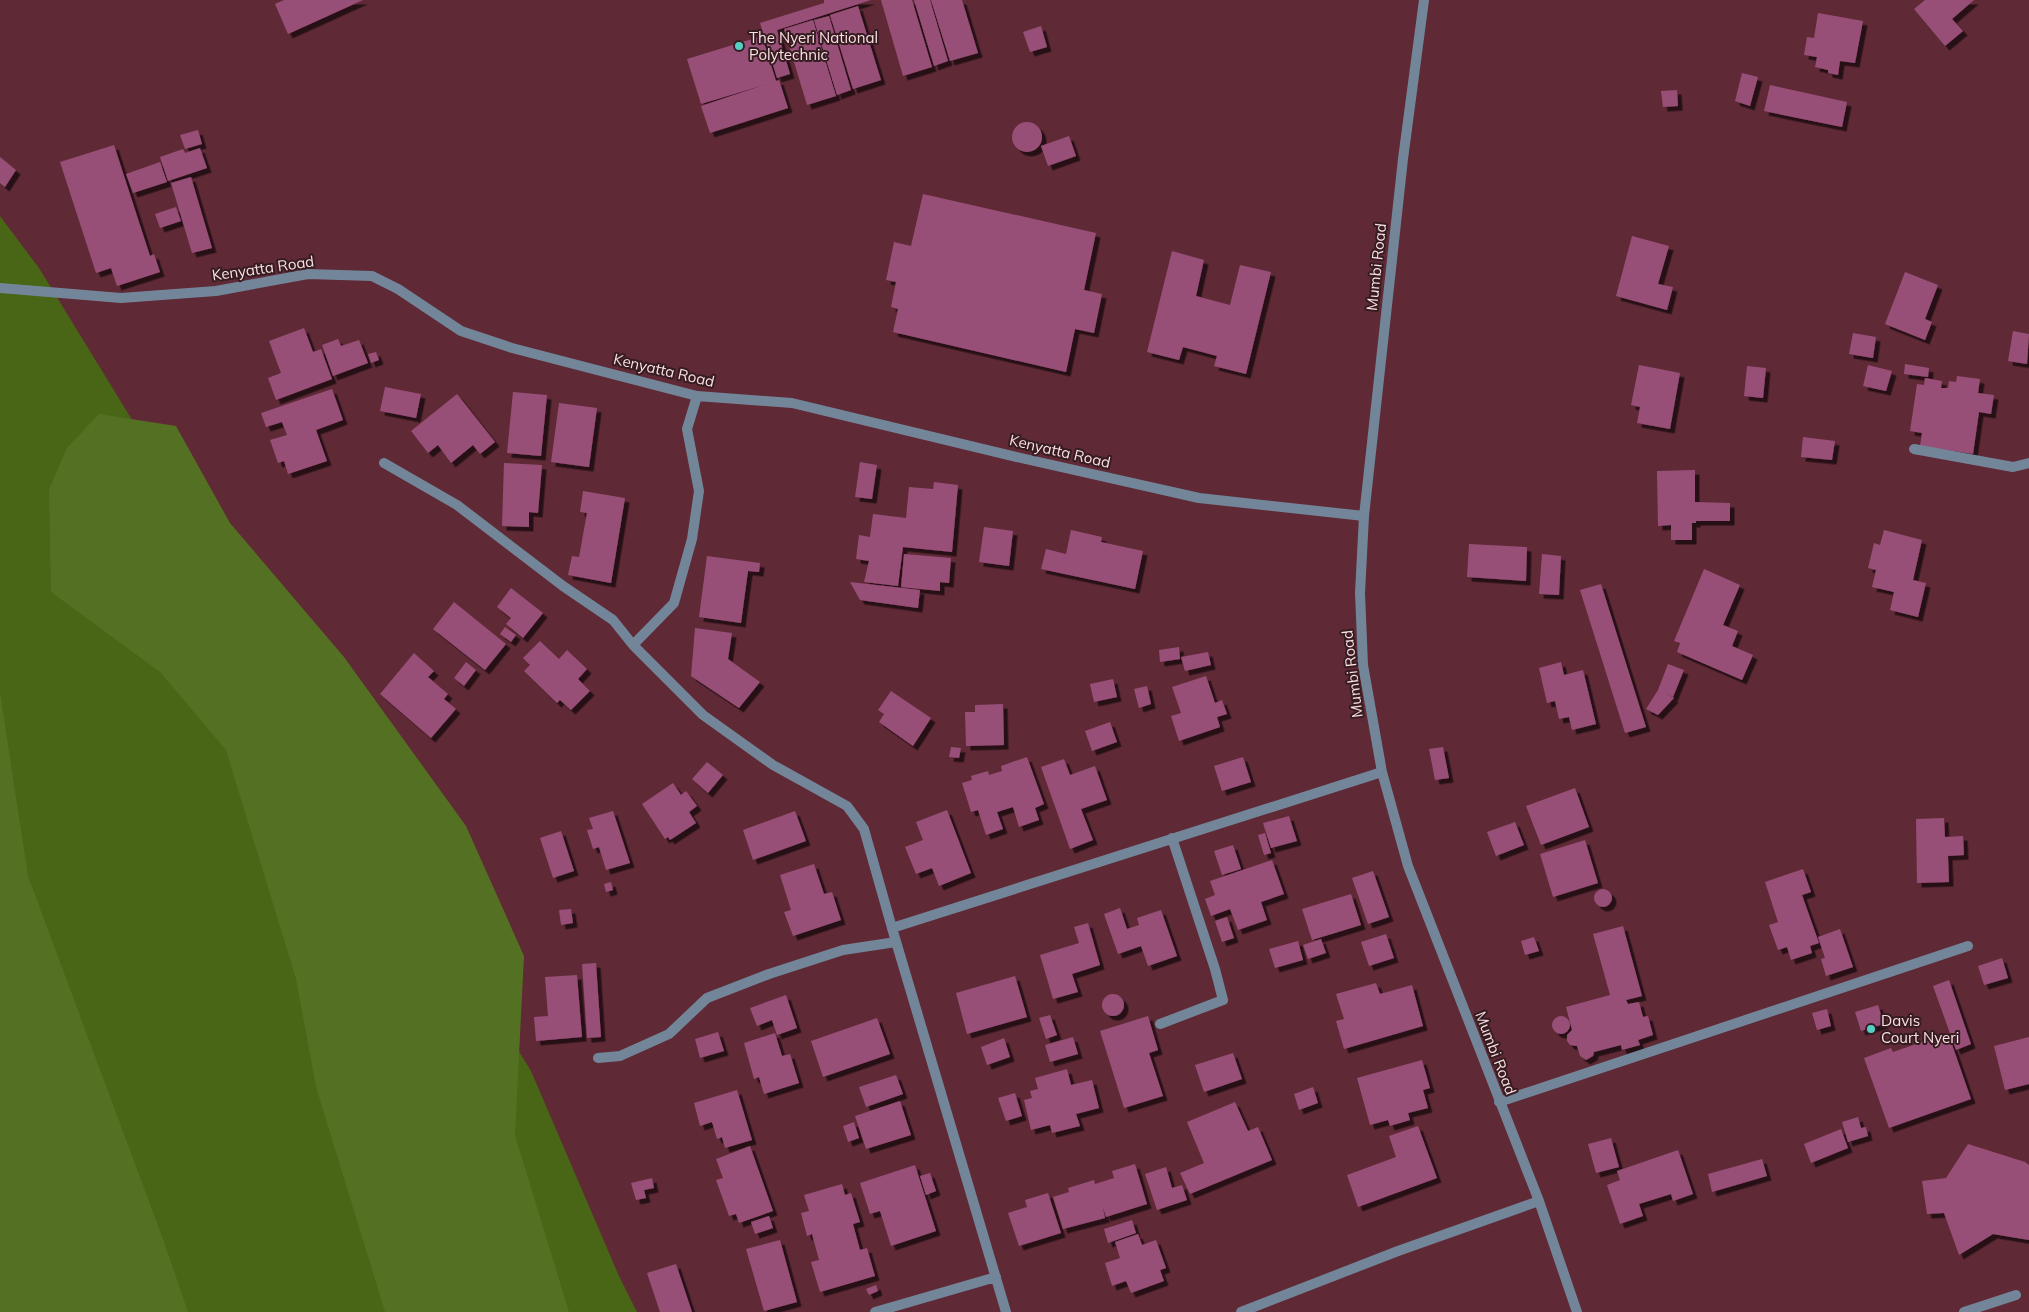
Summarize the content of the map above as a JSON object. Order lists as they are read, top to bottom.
{
  "streets": {
    "street": ["Mumbi Road", "Kenyatta Road"]
  },
  "crossings": [
    ["Mumbi Road", "Kenyatta Road"]
  ],
  "places": ["The Nyeri National Polytechnic", "Davis Court Nyeri"]
}
